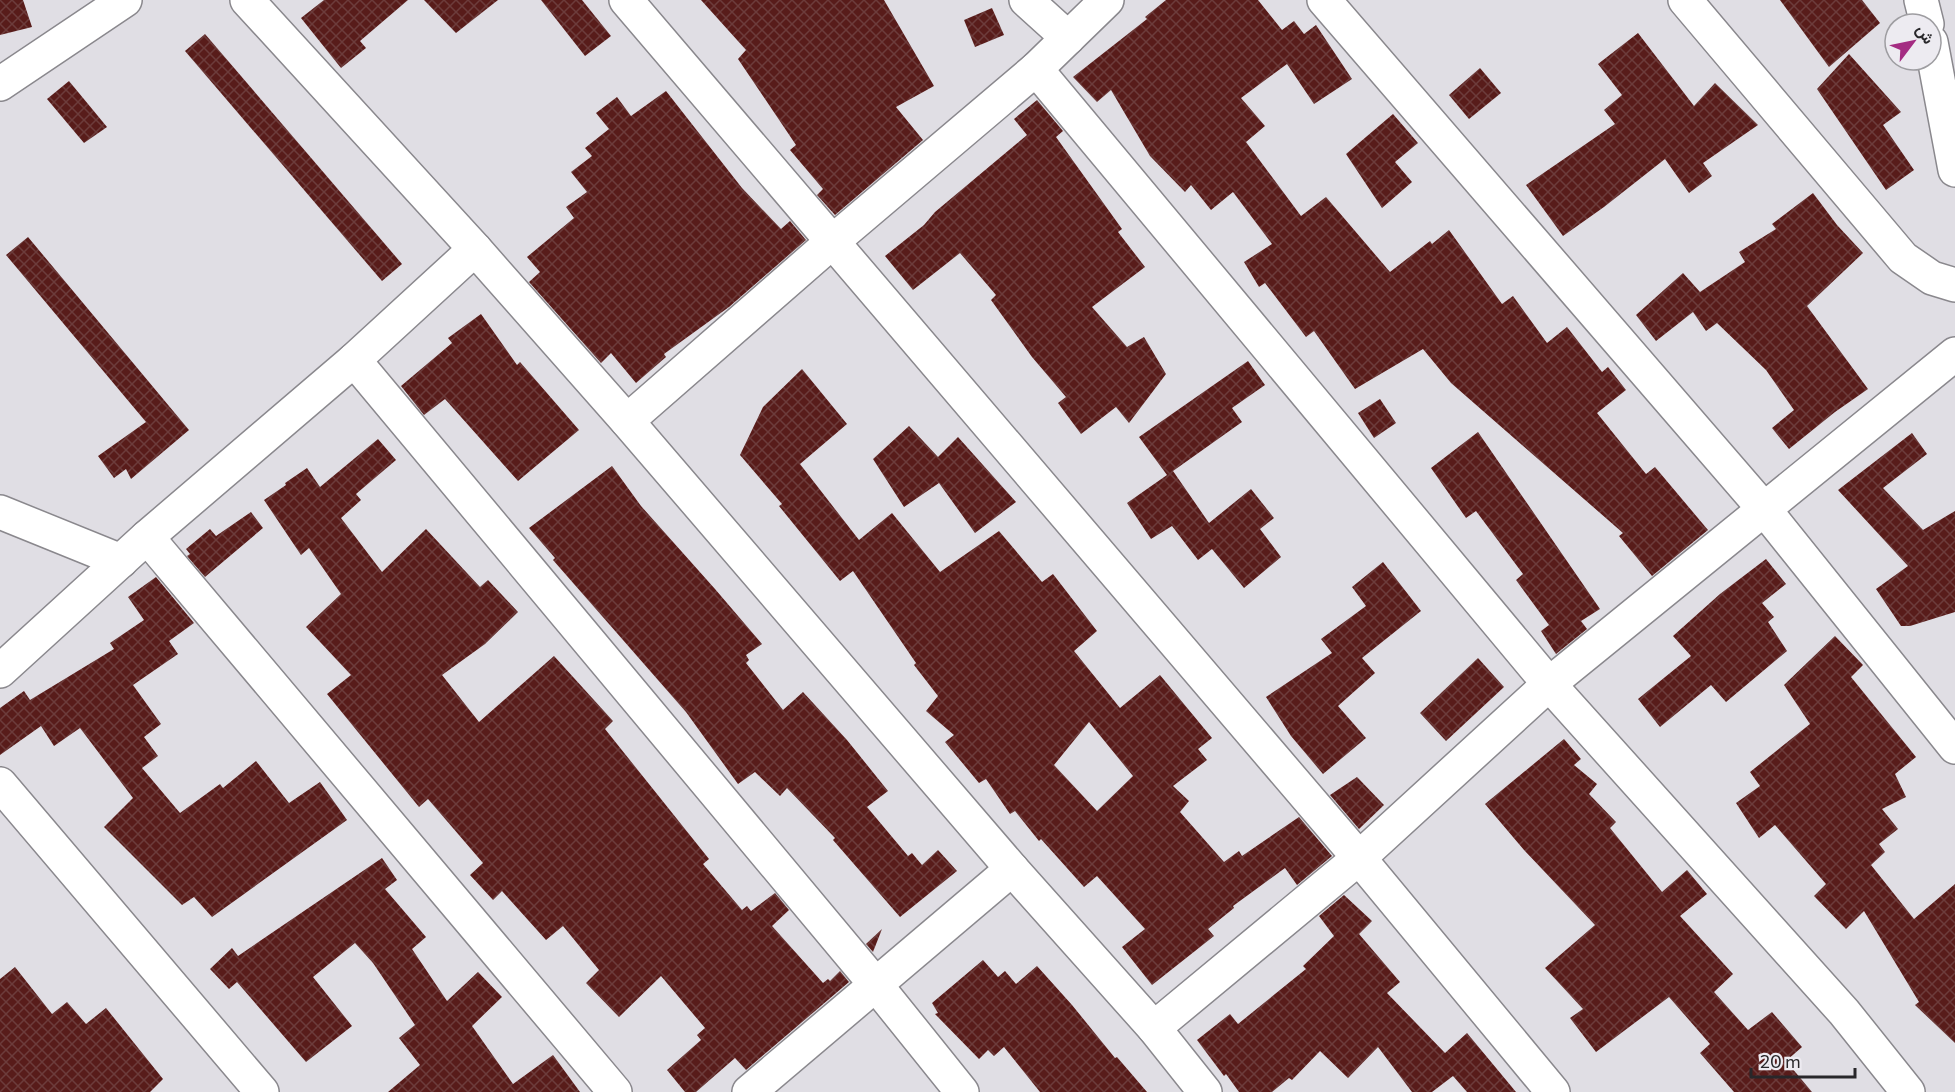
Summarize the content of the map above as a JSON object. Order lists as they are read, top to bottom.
{
  "scale_bar": "20 m",
  "north": "top right"
}
